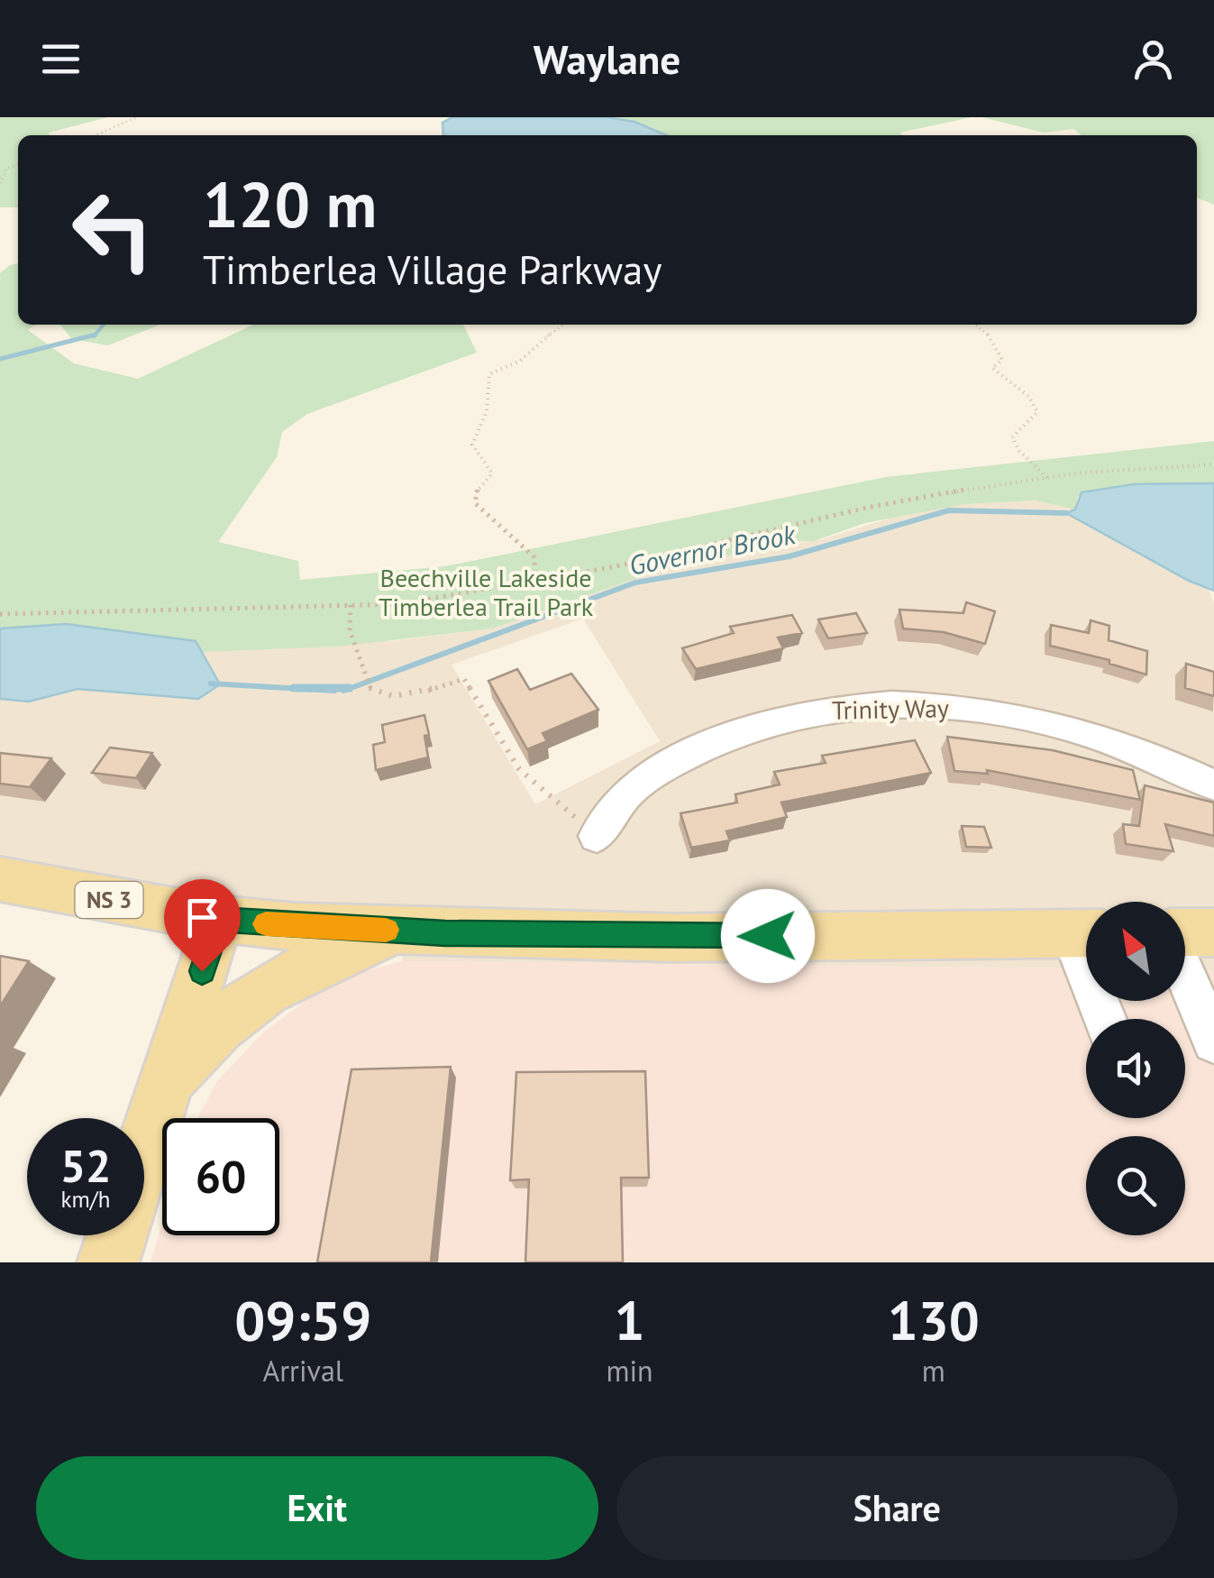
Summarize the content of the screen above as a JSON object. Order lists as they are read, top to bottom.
{
  "streets": {
    "main road": ["NS 3"],
    "street": ["Trinity Way"]
  },
  "water": ["Governor Brook"],
  "parks": ["Beechville Lakeside Timberlea Trail Park"],
  "north": "top left",
  "page": {
    "header": "Waylane",
    "turn": ["120 m", "Timberlea Village Parkway"],
    "speed": "52 km/h",
    "limit": "60",
    "eta": [
      "09:59",
      "Arrival",
      "1",
      "min",
      "130",
      "m"
    ],
    "buttons": ["Exit", "Share"]
  }
}
